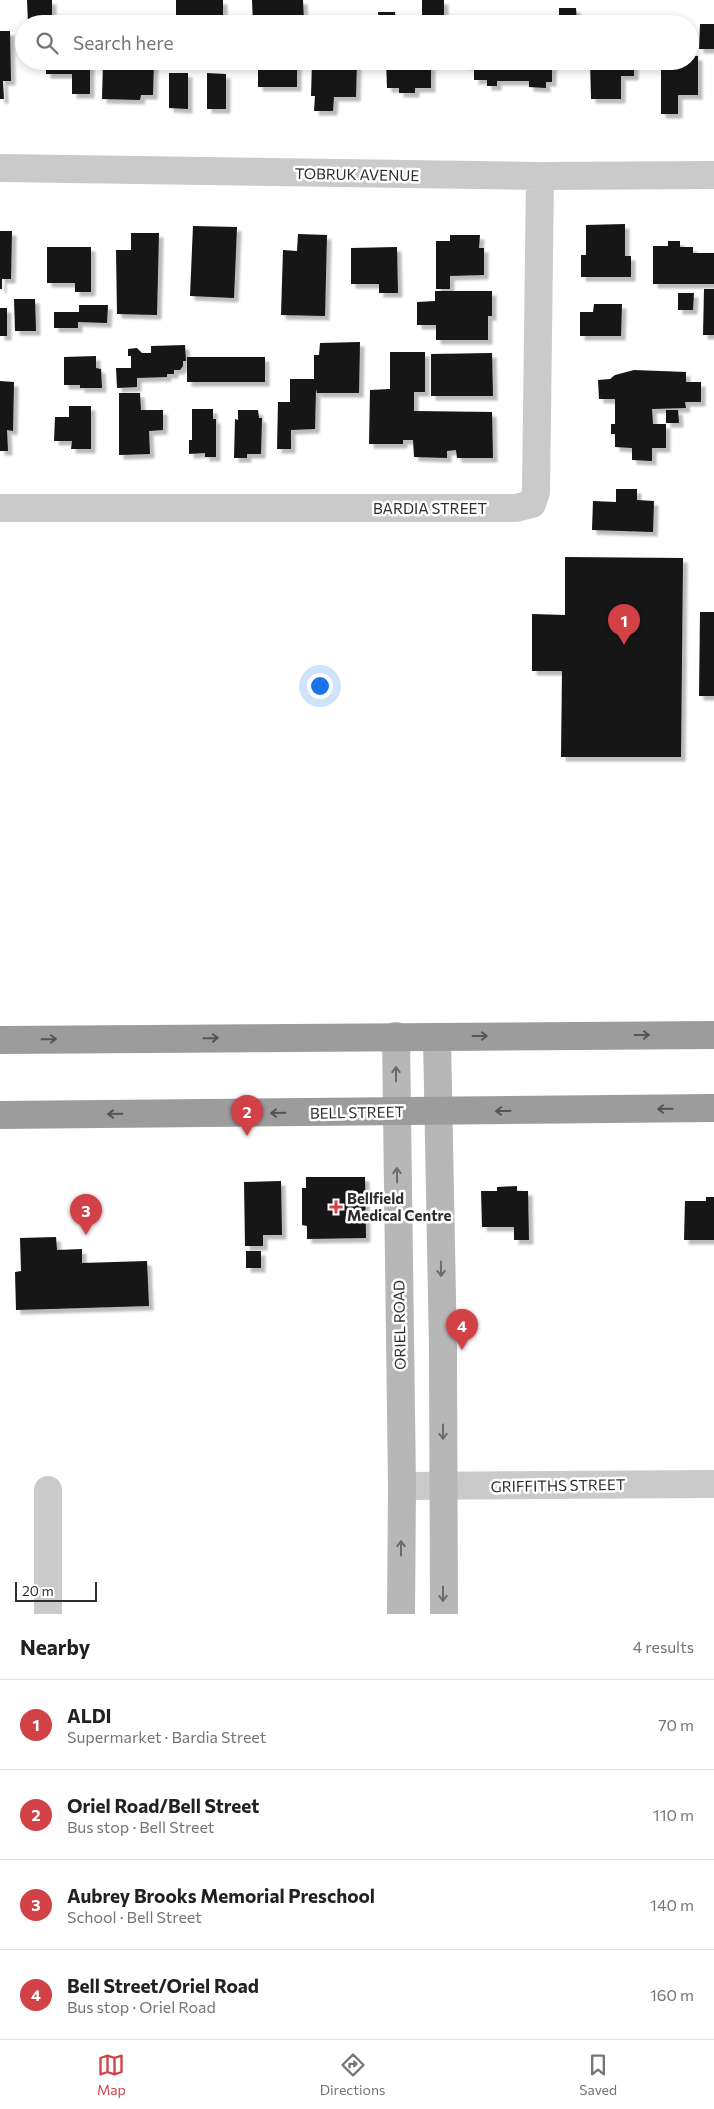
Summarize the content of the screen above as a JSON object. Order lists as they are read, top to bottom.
{
  "streets": {
    "highway": ["BELL STREET"],
    "main road": ["ORIEL ROAD"],
    "street": ["TOBRUK AVENUE", "BARDIA STREET", "GRIFFITHS STREET"]
  },
  "crossings": [
    ["TOBRUK AVENUE", "BARDIA STREET"],
    ["BELL STREET", "ORIEL ROAD"],
    ["ORIEL ROAD", "GRIFFITHS STREET"]
  ],
  "places": {
    "health": ["Bellfield Medical Centre"]
  },
  "scale_bar": "20 m",
  "page": {
    "search": "Search here",
    "pins": [
      "1",
      "2",
      "3",
      "4"
    ],
    "scale": "20 m",
    "heading": ["Nearby", "4 results"],
    "list": [
      {
        "mark": "1",
        "name": "ALDI",
        "note": "Supermarket · Bardia Street",
        "value": "70 m"
      },
      {
        "mark": "2",
        "name": "Oriel Road/Bell Street",
        "note": "Bus stop · Bell Street",
        "value": "110 m"
      },
      {
        "mark": "3",
        "name": "Aubrey Brooks Memorial Preschool",
        "note": "School · Bell Street",
        "value": "140 m"
      },
      {
        "mark": "4",
        "name": "Bell Street/Oriel Road",
        "note": "Bus stop · Oriel Road",
        "value": "160 m"
      }
    ],
    "nav": ["Map", "Directions", "Saved"]
  }
}
